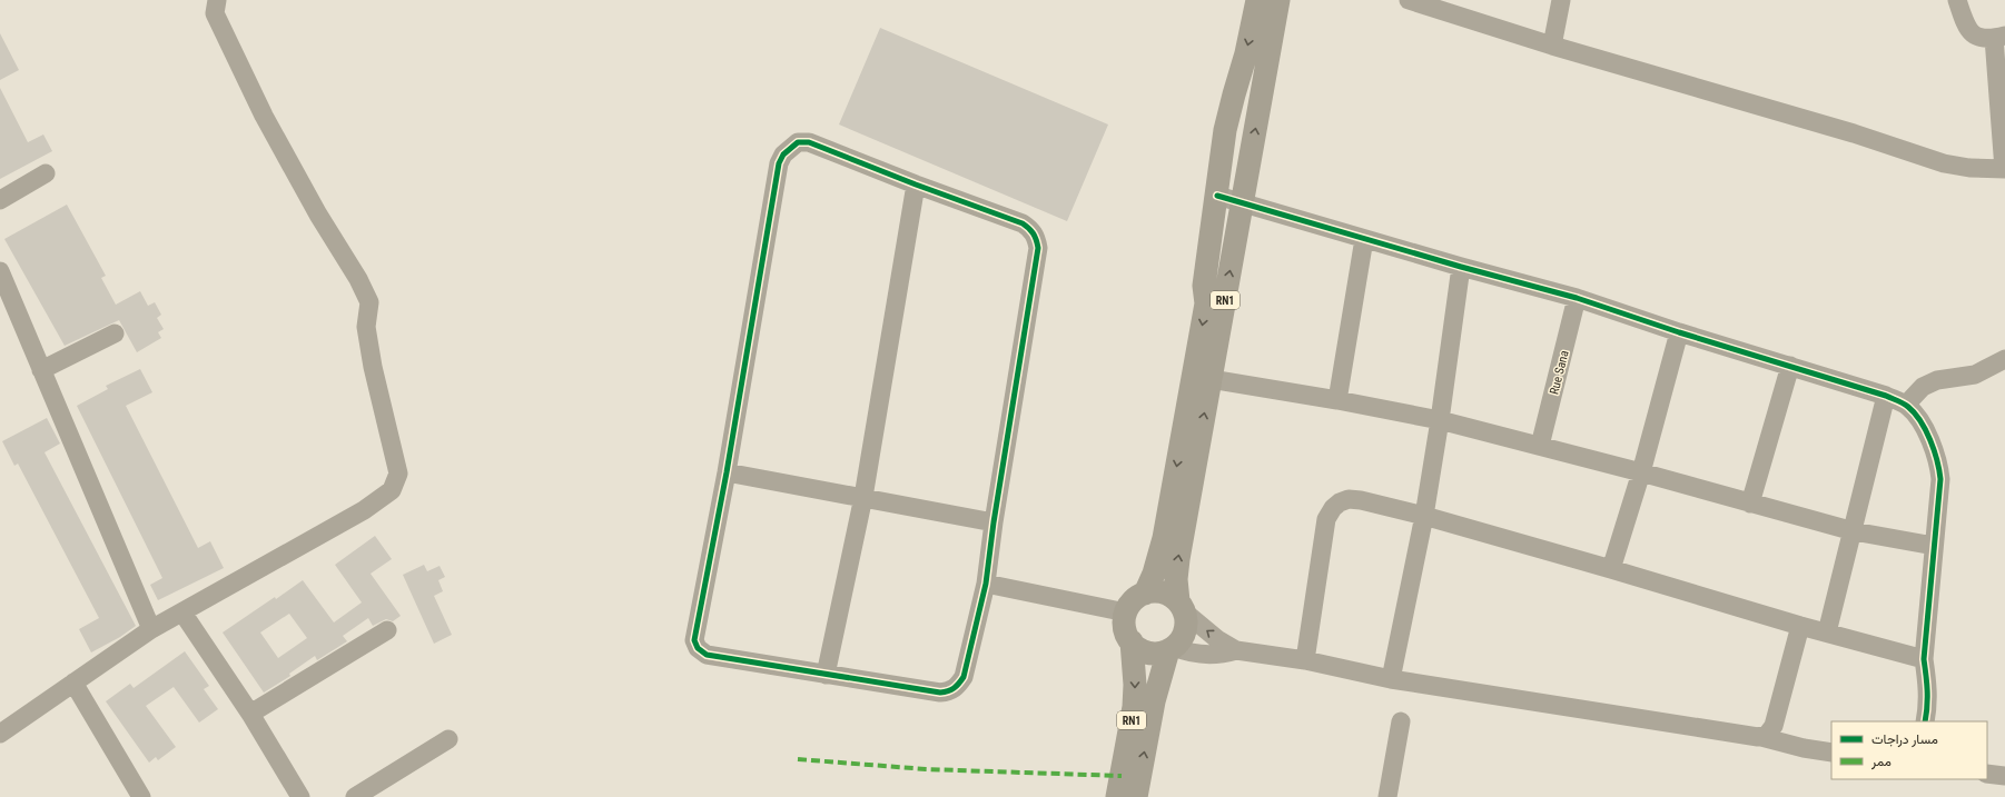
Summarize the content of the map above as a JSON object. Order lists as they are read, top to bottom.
{
  "streets": {
    "main road": ["RN1"],
    "street": ["Rue Sana"]
  },
  "legend": ["مسار دراجات", "ممر"]
}
